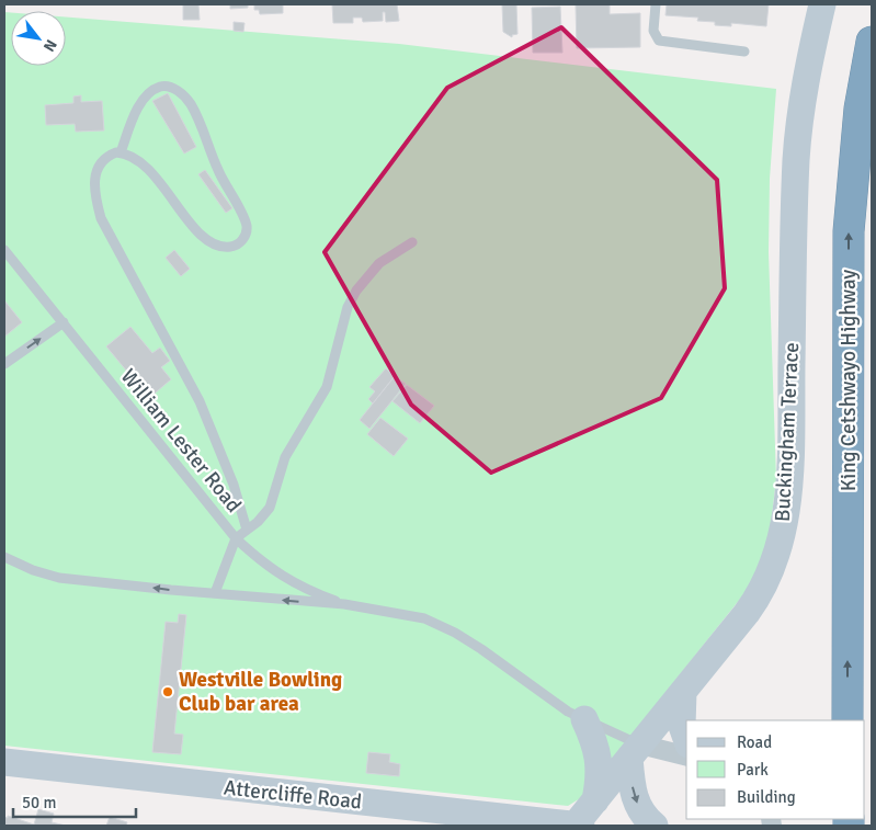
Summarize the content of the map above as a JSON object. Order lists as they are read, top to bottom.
{
  "streets": {
    "highway": ["King Cetshwayo Highway"],
    "main road": ["Buckingham Terrace", "Attercliffe Road"],
    "lane": ["William Lester Road"]
  },
  "crossings": [
    ["Buckingham Terrace", "William Lester Road"],
    ["Buckingham Terrace", "Attercliffe Road"]
  ],
  "one_way": ["King Cetshwayo Highway"],
  "places": ["Westville Bowling Club bar area"],
  "legend": ["Road", "Park", "Building"],
  "scale_bar": "50 m",
  "north": "bottom right"
}
